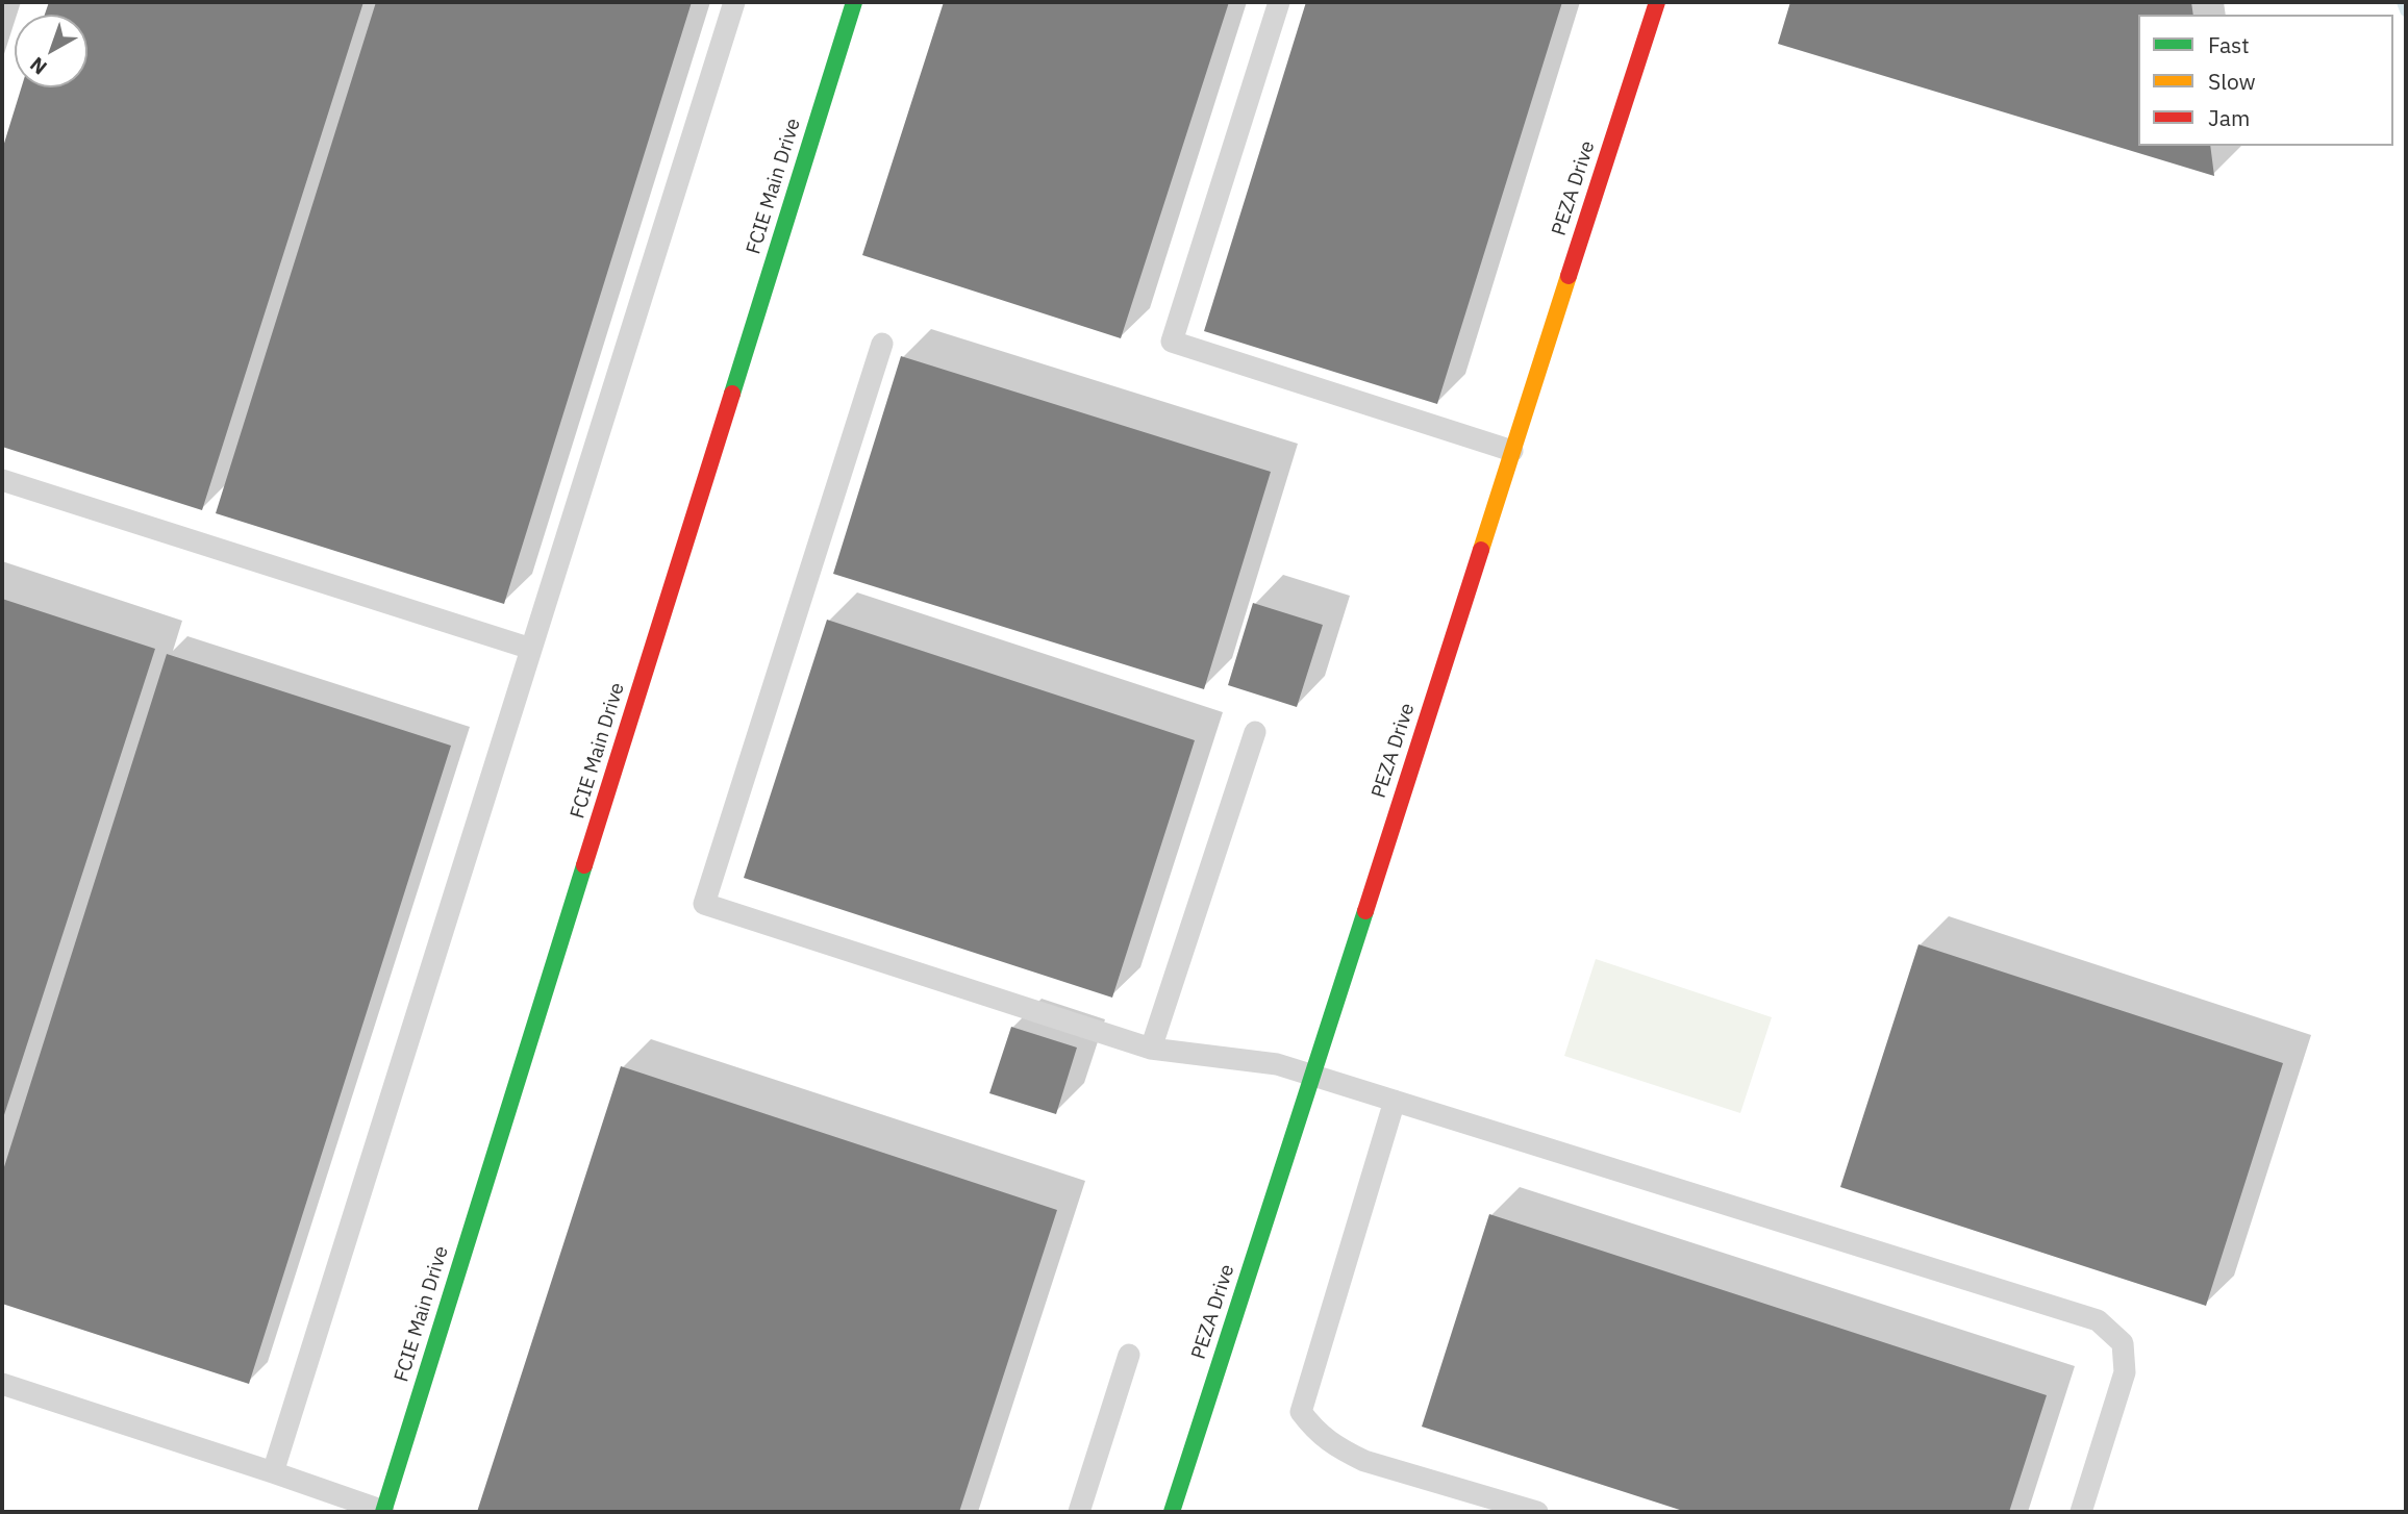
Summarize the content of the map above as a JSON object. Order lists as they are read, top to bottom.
{
  "streets": {
    "street": ["FCIE Main Drive", "PEZA Drive"]
  },
  "legend": ["Fast", "Slow", "Jam"],
  "north": "bottom left"
}
